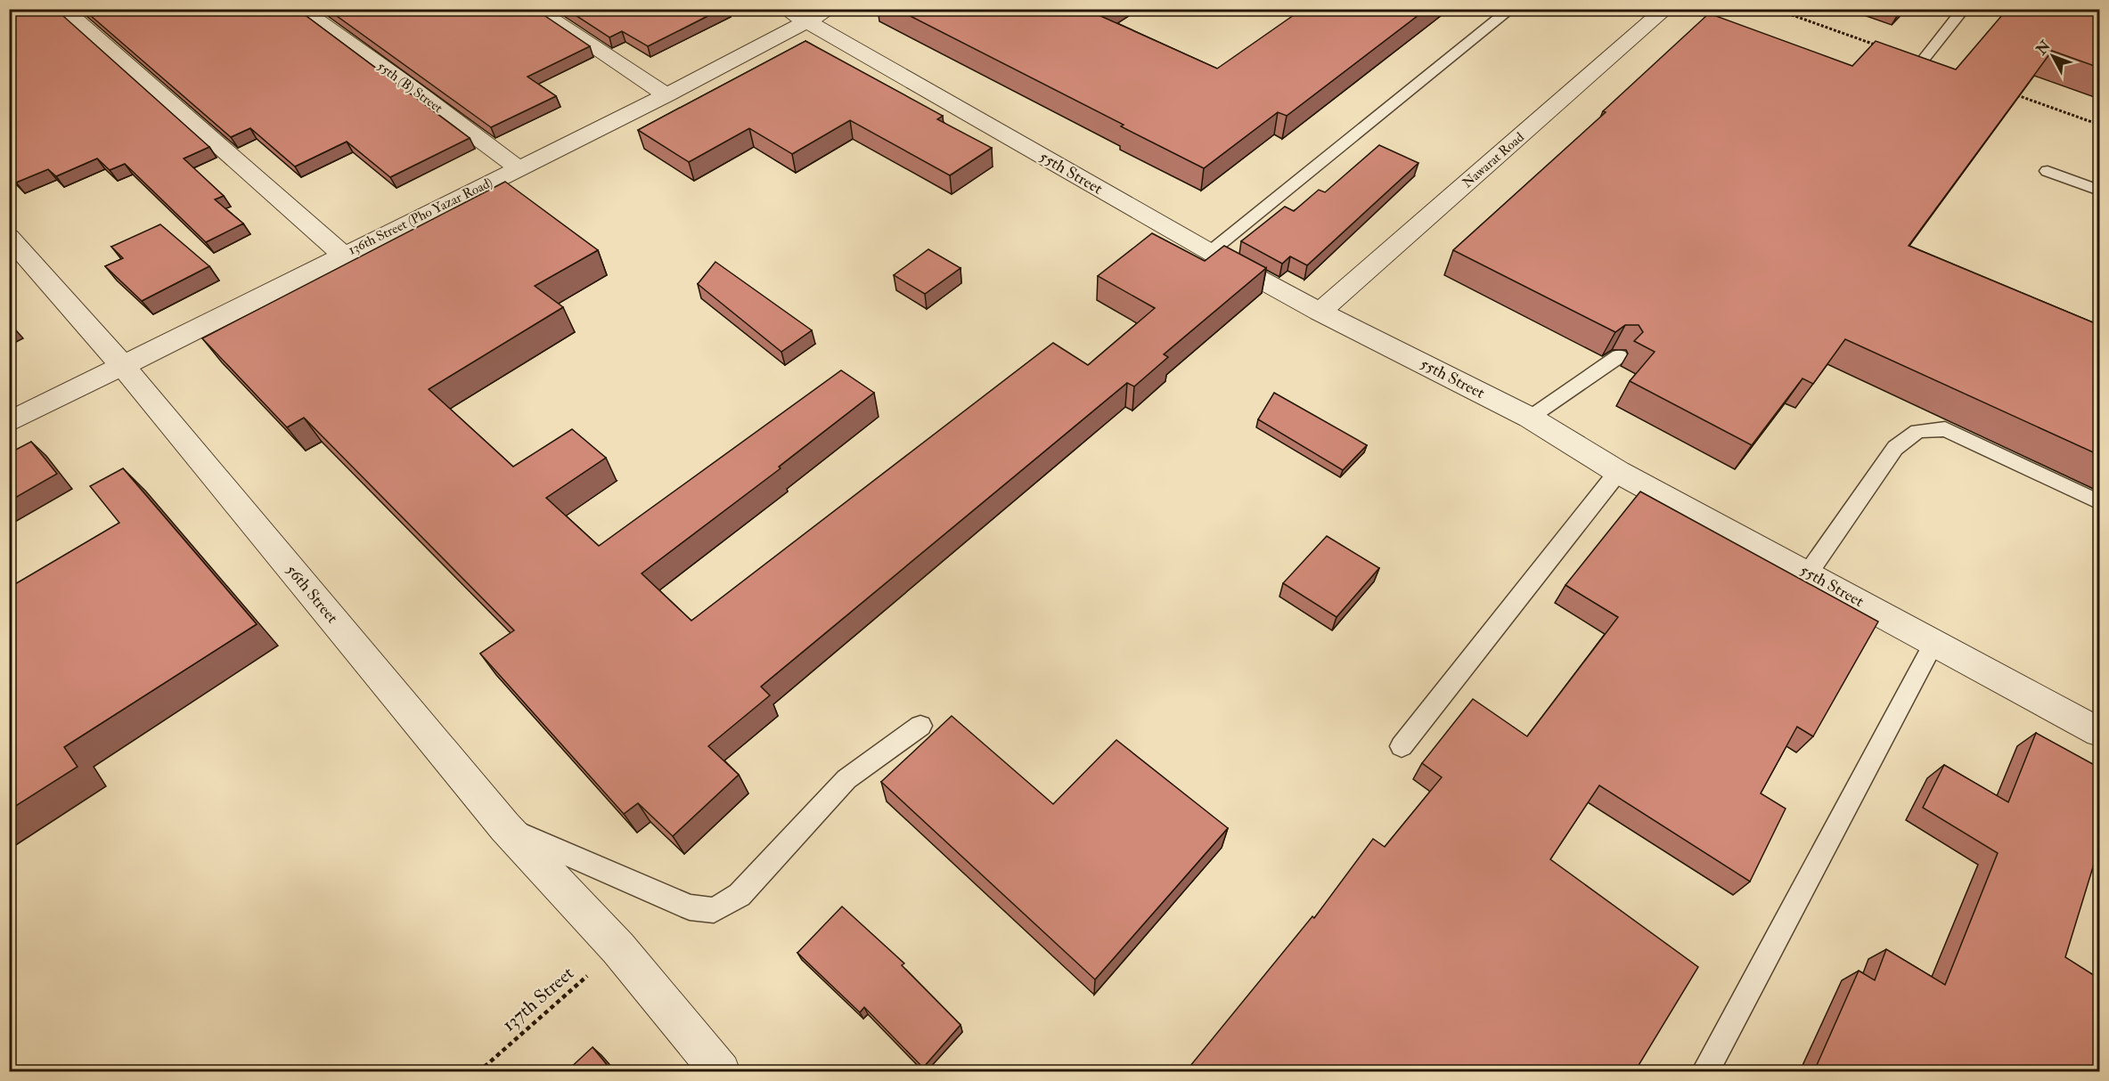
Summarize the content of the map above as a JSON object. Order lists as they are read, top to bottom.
{
  "streets": {
    "street": [
      "55th (B) Street",
      "Nawarat Road",
      "55th Street",
      "136th Street (Pho Yazar Road)",
      "56th Street"
    ],
    "path": ["137th Street"]
  },
  "crossings": [
    ["55th (B) Street", "136th Street (Pho Yazar Road)"],
    ["Nawarat Road", "55th Street"],
    ["55th Street", "136th Street (Pho Yazar Road)"],
    ["136th Street (Pho Yazar Road)", "56th Street"],
    ["56th Street", "137th Street"]
  ],
  "north": "top left"
}
